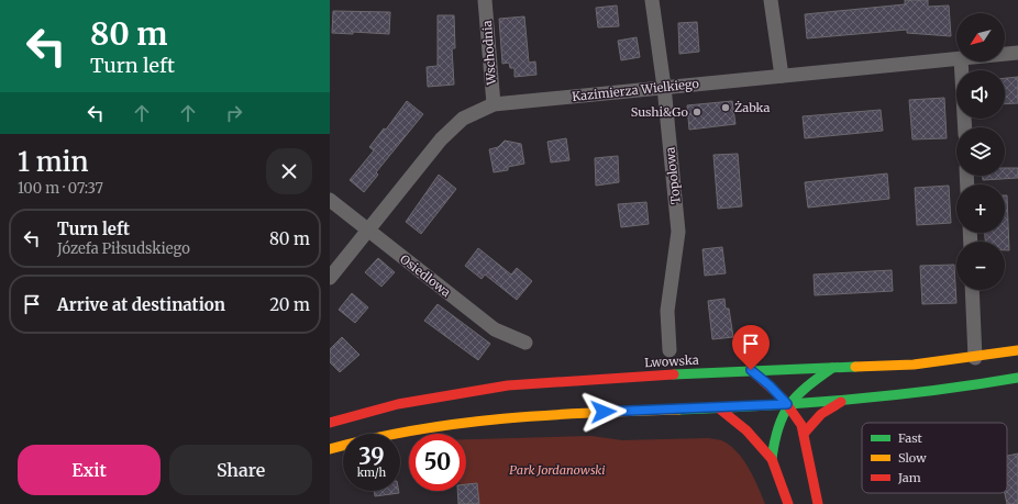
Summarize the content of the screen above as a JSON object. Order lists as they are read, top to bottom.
{
  "streets": {
    "main road": ["Lwowska"],
    "street": [
      "Wschodnia",
      "Kazimierza Wielkiego",
      "Topolowa",
      "Osiedlowa"
    ]
  },
  "crossings": [
    ["Wschodnia", "Kazimierza Wielkiego"],
    ["Kazimierza Wielkiego", "Topolowa"],
    ["Kazimierza Wielkiego", "Osiedlowa"]
  ],
  "parks": ["Park Jordanowski"],
  "places": ["Żabka", "Sushi&Go"],
  "legend": ["Fast", "Slow", "Jam"],
  "north": "bottom left",
  "page": {
    "turn": ["80 m", "Turn left"],
    "map_buttons": ["+", "−"],
    "heading": ["1 min", "100 m · 07:37"],
    "list": [
      {
        "name": "Turn left",
        "note": "Józefa Piłsudskiego",
        "value": "80 m"
      },
      {
        "name": "Arrive at destination",
        "value": "20 m"
      }
    ],
    "speed": "39 km/h",
    "limit": "50",
    "buttons": ["Exit", "Share"]
  }
}
